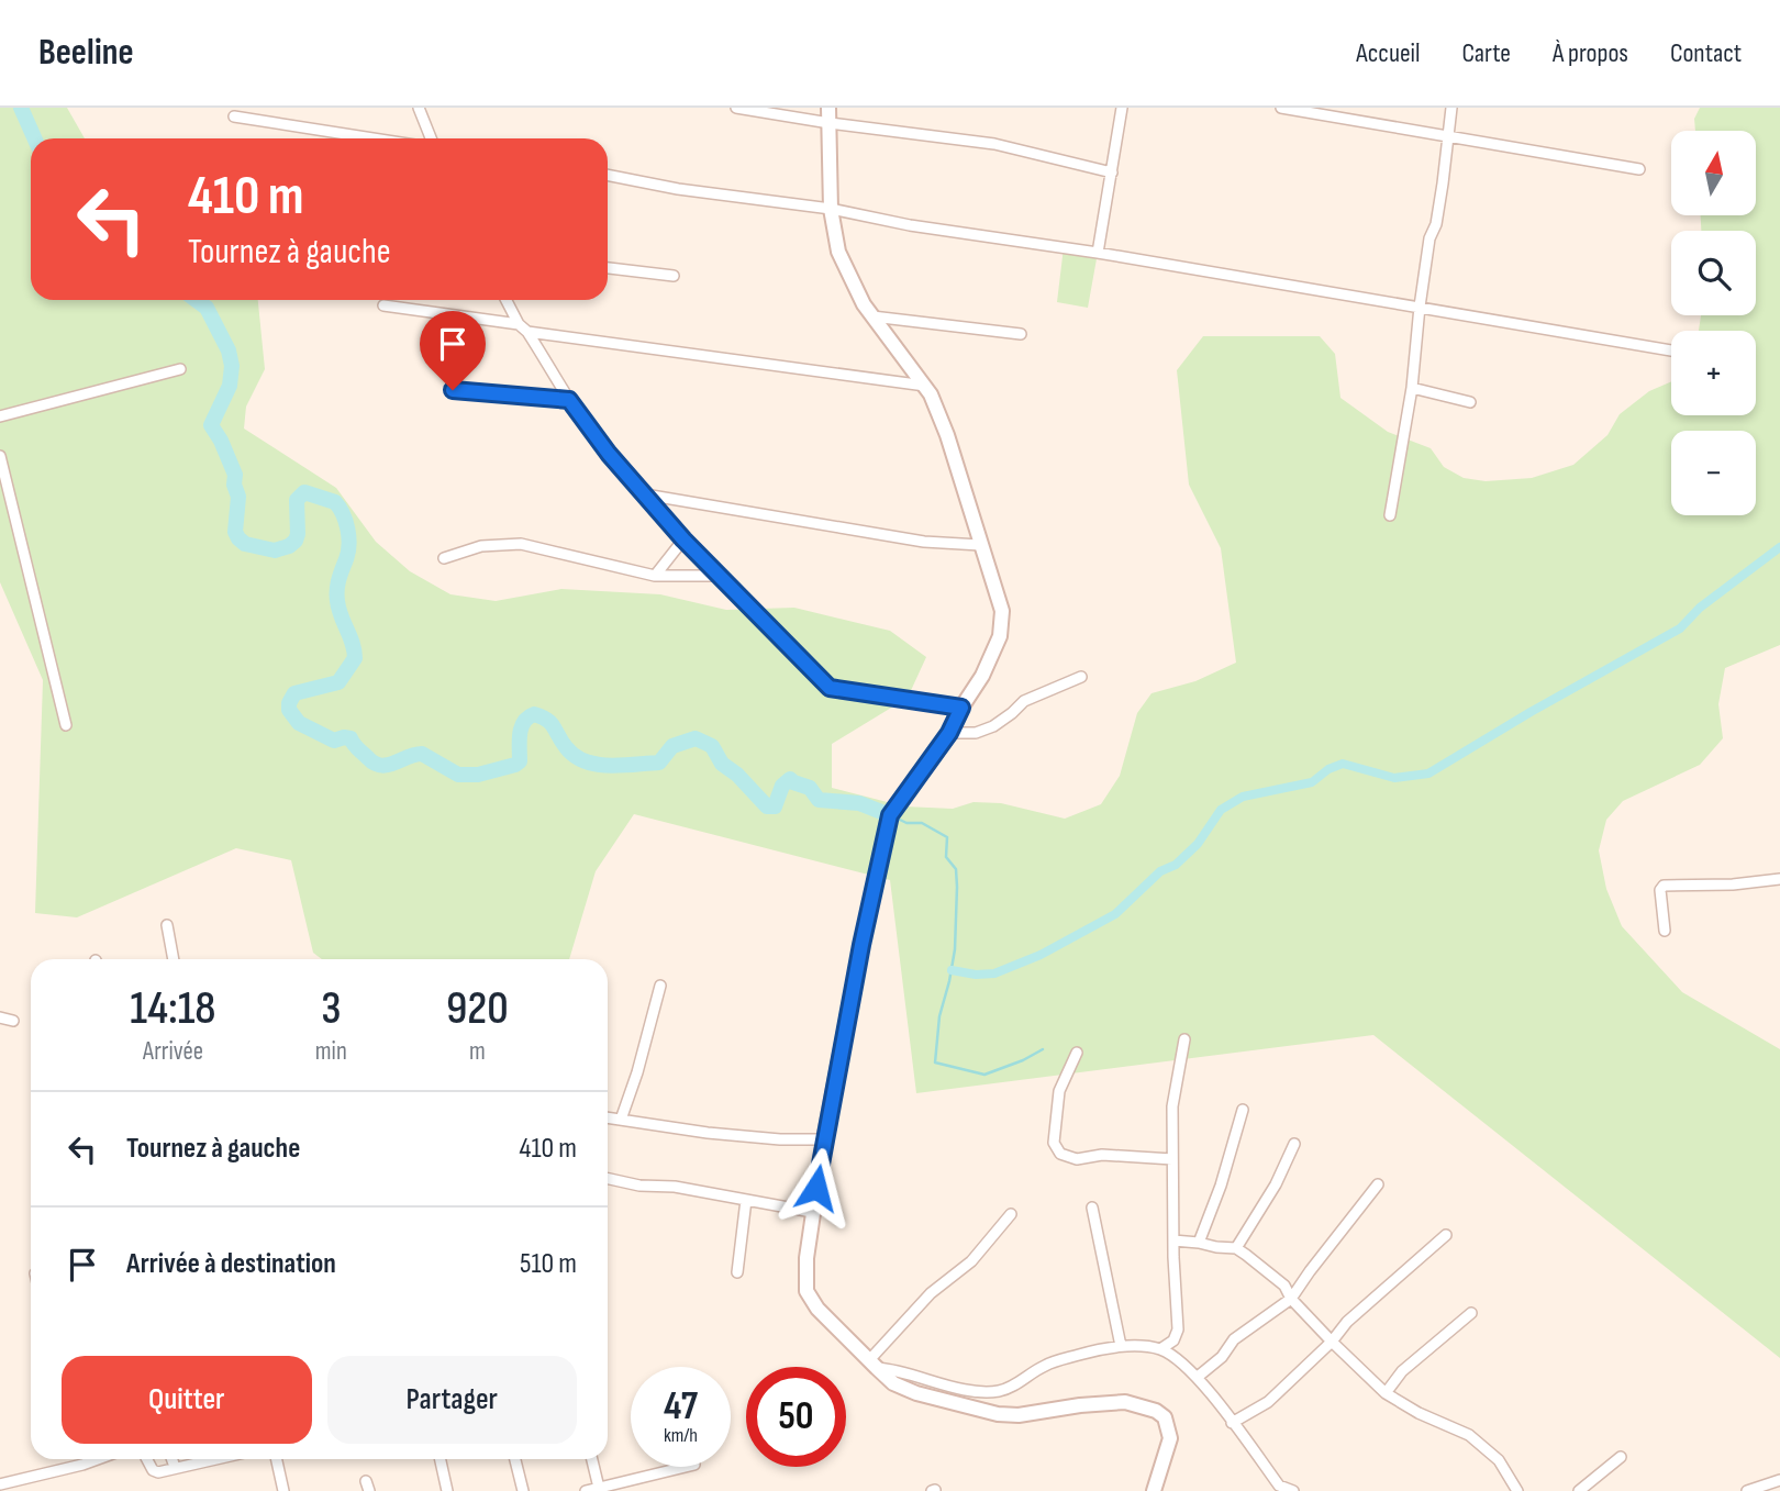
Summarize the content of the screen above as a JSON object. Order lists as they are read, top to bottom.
{
  "north": "top",
  "page": {
    "header": "Beeline",
    "nav": [
      "Accueil",
      "Carte",
      "À propos",
      "Contact"
    ],
    "map_buttons": ["+", "−"],
    "turn": ["410 m", "Tournez à gauche"],
    "eta": [
      "14:18",
      "Arrivée",
      "3",
      "min",
      "920",
      "m"
    ],
    "list": [
      {
        "name": "Tournez à gauche",
        "value": "410 m"
      },
      {
        "name": "Arrivée à destination",
        "value": "510 m"
      }
    ],
    "buttons": ["Quitter", "Partager"],
    "speed": "47 km/h",
    "limit": "50"
  }
}
